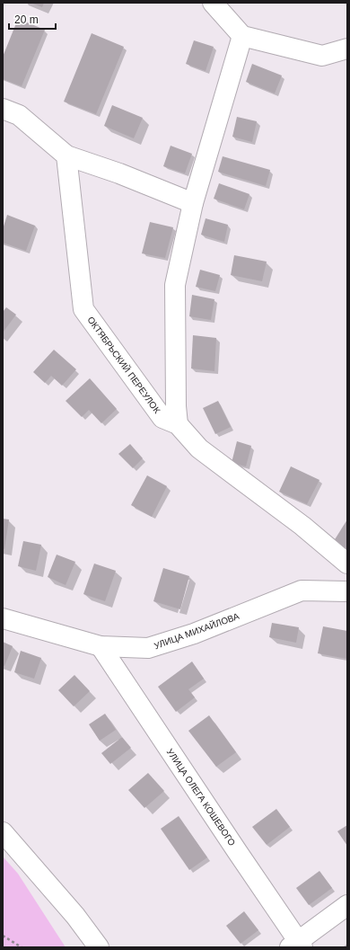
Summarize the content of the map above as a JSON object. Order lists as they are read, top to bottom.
{
  "streets": {
    "street": ["ОКТЯБРЬСКИЙ ПЕРЕУЛОК", "УЛИЦА МИХАЙЛОВА", "УЛИЦА ОЛЕГА КОШЕВОГО"]
  },
  "crossings": [
    ["УЛИЦА МИХАЙЛОВА", "УЛИЦА ОЛЕГА КОШЕВОГО"]
  ],
  "scale_bar": "20 m"
}
